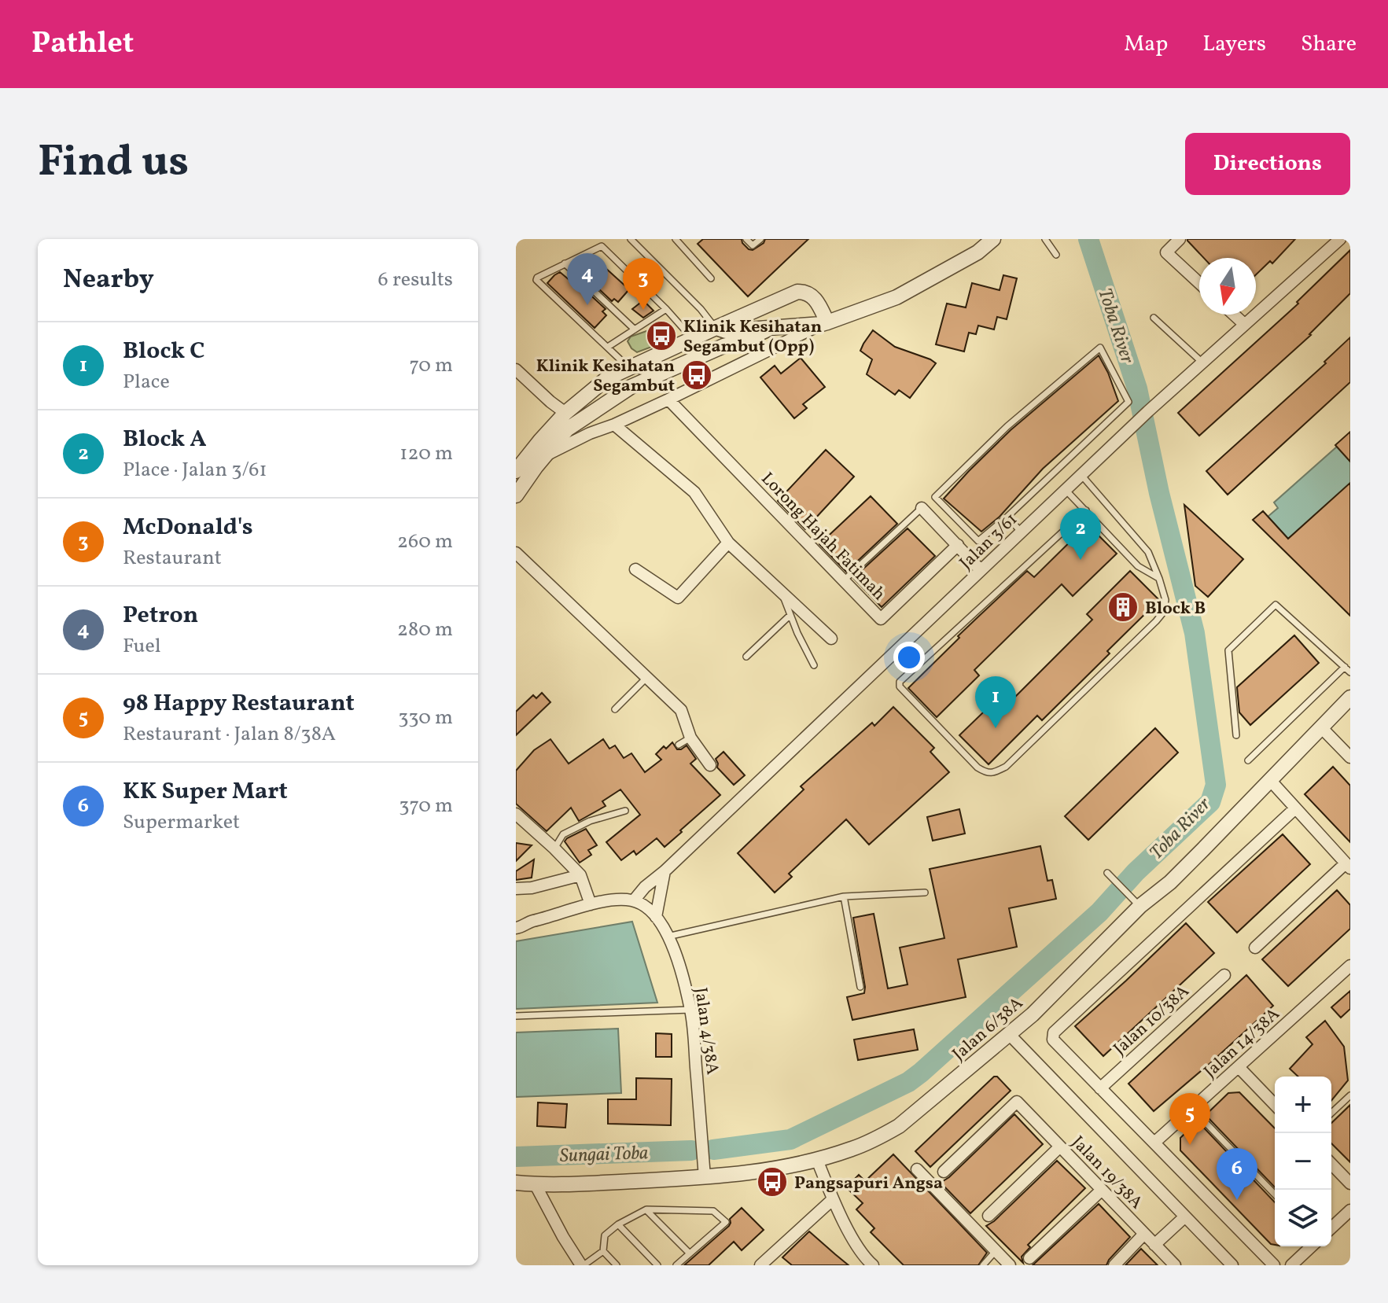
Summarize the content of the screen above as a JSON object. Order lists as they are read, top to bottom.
{
  "streets": {
    "street": [
      "Lorong Hajah Fatimah",
      "Jalan 3/61",
      "Jalan 10/38A",
      "Jalan 6/38A",
      "Jalan 4/38A",
      "Jalan 14/38A",
      "Jalan 19/38A"
    ]
  },
  "crossings": [
    ["Jalan 3/61", "Jalan 4/38A"],
    ["Jalan 6/38A", "Jalan 4/38A"]
  ],
  "water": ["Toba River", "Sungai Toba"],
  "places": {
    "bus stop": ["Klinik Kesihatan Segambut (Opp)", "Klinik Kesihatan Segambut", "Pangsapuri Angsa"],
    "building": ["Block B"]
  },
  "north": "bottom",
  "page": {
    "header": "Pathlet",
    "nav": ["Map", "Layers", "Share"],
    "title": "Find us",
    "buttons": "Directions",
    "heading": ["Nearby", "6 results"],
    "pins": [
      "4",
      "3",
      "2",
      "1",
      "5",
      "6"
    ],
    "list": [
      {
        "mark": "1",
        "name": "Block C",
        "note": "Place",
        "value": "70 m"
      },
      {
        "mark": "2",
        "name": "Block A",
        "note": "Place · Jalan 3/61",
        "value": "120 m"
      },
      {
        "mark": "3",
        "name": "McDonald's",
        "note": "Restaurant",
        "value": "260 m"
      },
      {
        "mark": "4",
        "name": "Petron",
        "note": "Fuel",
        "value": "280 m"
      },
      {
        "mark": "5",
        "name": "98 Happy Restaurant",
        "note": "Restaurant · Jalan 8/38A",
        "value": "330 m"
      },
      {
        "mark": "6",
        "name": "KK Super Mart",
        "note": "Supermarket",
        "value": "370 m"
      }
    ],
    "map_buttons": ["+", "−"]
  }
}
